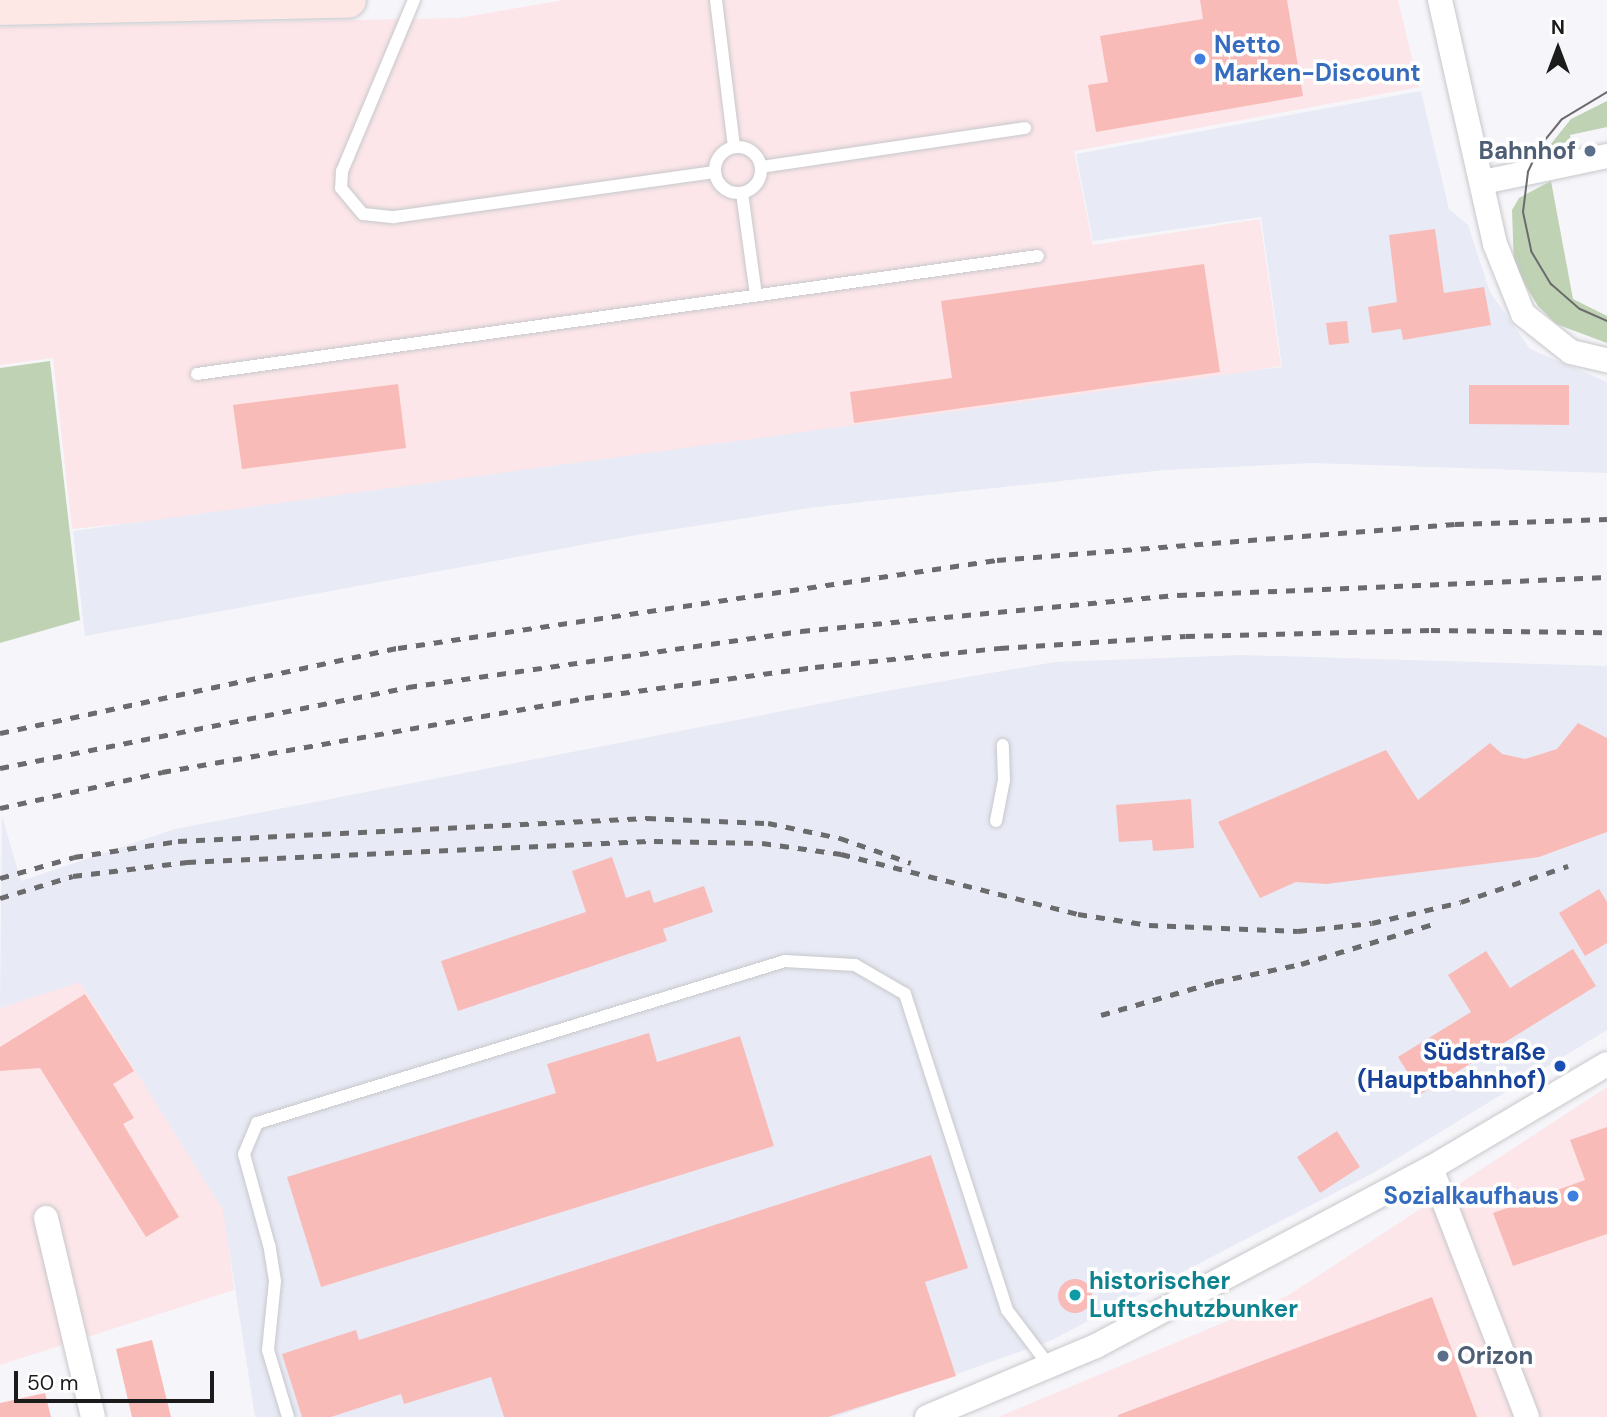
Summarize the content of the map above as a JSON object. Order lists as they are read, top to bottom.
{
  "places": [
    "Netto Marken-Discount",
    "Bahnhof",
    "Südstraße (Hauptbahnhof)",
    "Sozialkaufhaus",
    "historischer Luftschutzbunker",
    "Orizon"
  ],
  "scale_bar": "50 m",
  "north": "top"
}
